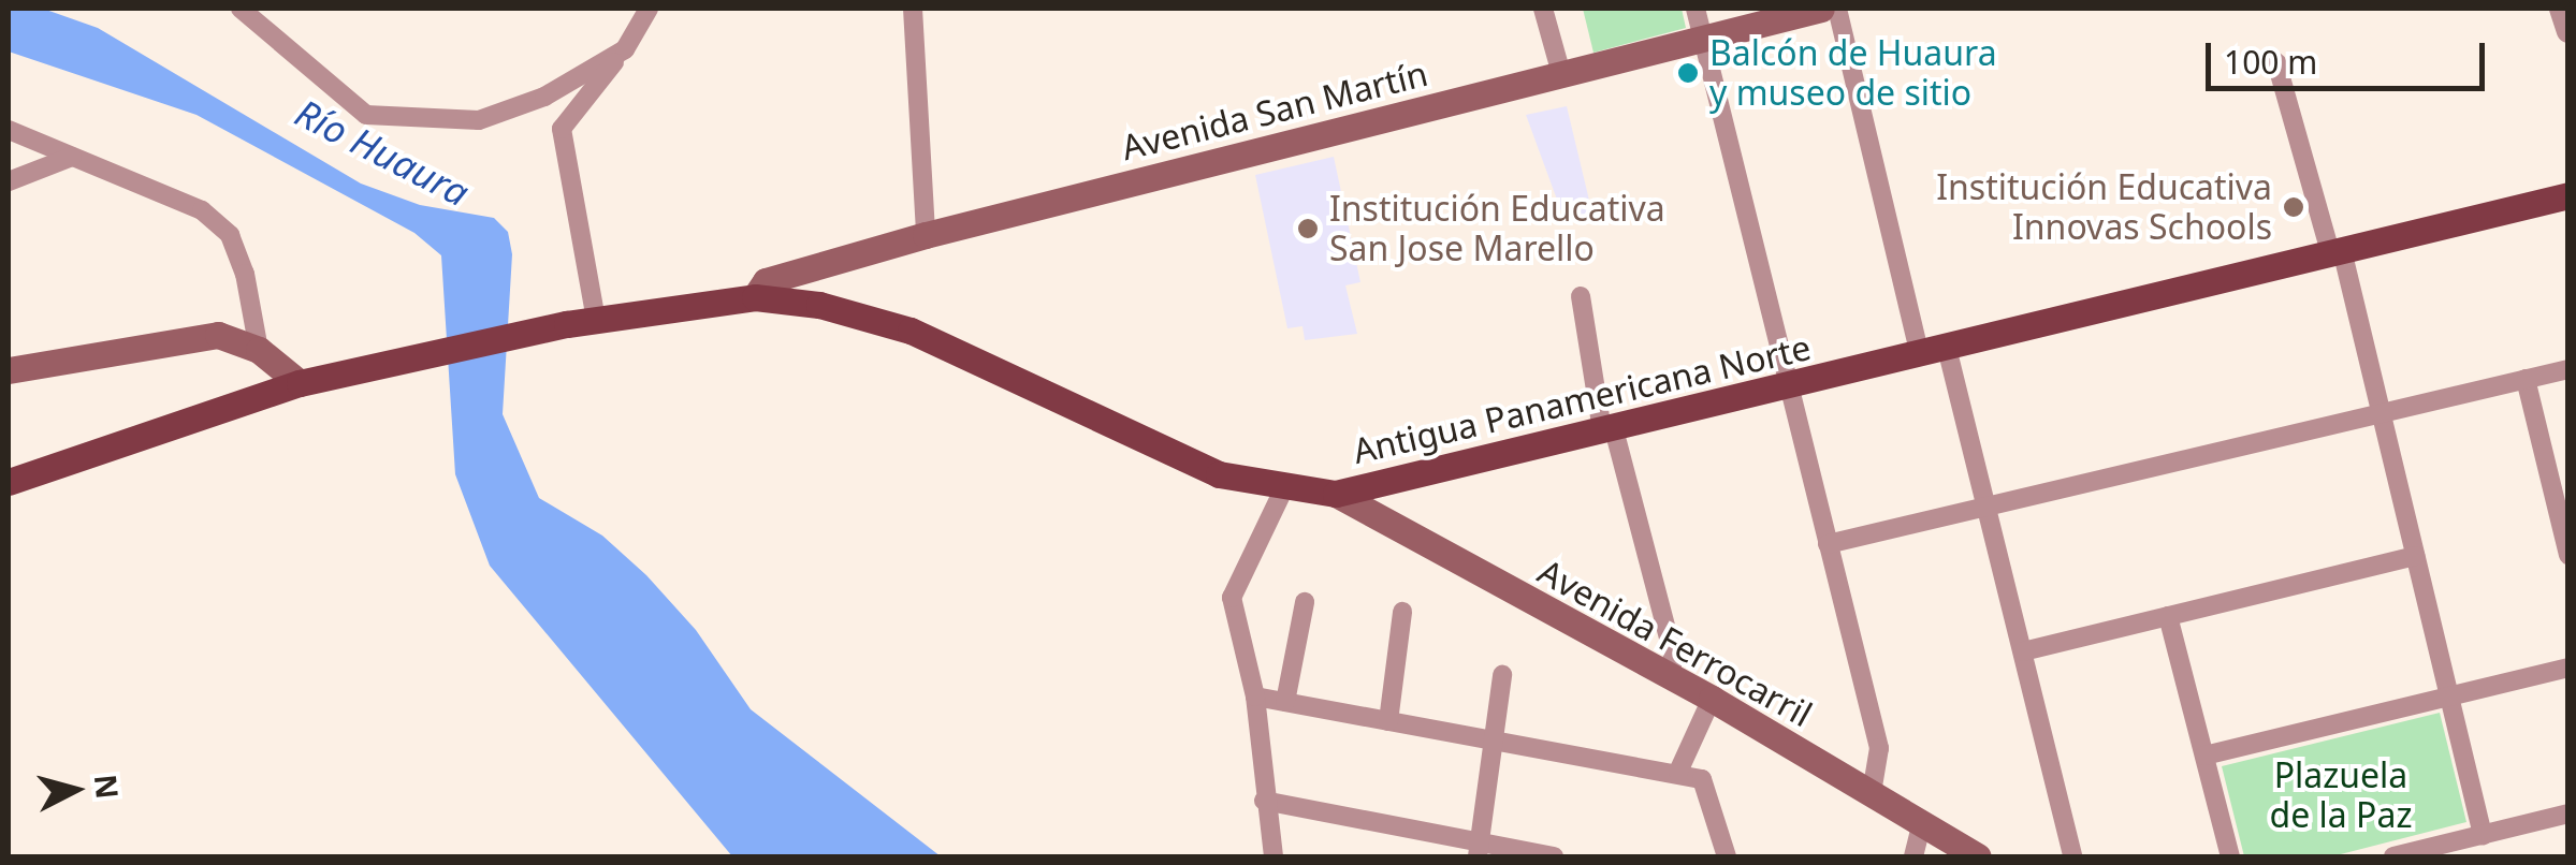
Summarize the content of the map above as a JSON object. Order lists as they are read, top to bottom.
{
  "streets": {
    "main road": ["Avenida San Martín", "Antigua Panamericana Norte", "Avenida Ferrocarril"]
  },
  "crossings": [
    ["Avenida San Martín", "Antigua Panamericana Norte"],
    ["Antigua Panamericana Norte", "Avenida Ferrocarril"]
  ],
  "water": ["Río Huaura"],
  "parks": ["Plazuela de la Paz"],
  "places": ["Balcón de Huaura y museo de sitio", "Institución Educativa Innovas Schools", "Institución Educativa San Jose Marello"],
  "scale_bar": "100 m",
  "north": "right"
}
